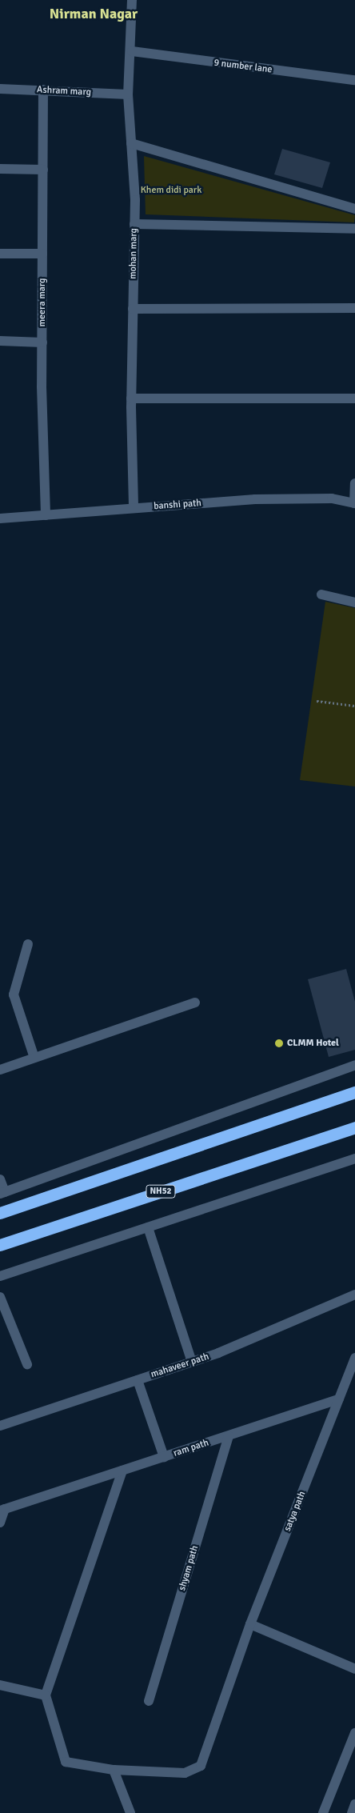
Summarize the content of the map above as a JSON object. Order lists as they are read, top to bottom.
{
  "streets": {
    "highway": ["NH52"],
    "street": [
      "9 number lane",
      "Ashram marg",
      "mohan marg",
      "meera marg",
      "banshi path",
      "mahaveer path",
      "ram path",
      "satya path",
      "shyam path"
    ]
  },
  "crossings": [
    ["9 number lane", "mohan marg"],
    ["Ashram marg", "mohan marg"],
    ["Ashram marg", "meera marg"],
    ["mohan marg", "banshi path"],
    ["meera marg", "banshi path"],
    ["ram path", "satya path"],
    ["ram path", "shyam path"]
  ],
  "districts": ["Nirman Nagar"],
  "parks": ["Khem didi park"],
  "places": ["CLMM Hotel"]
}
